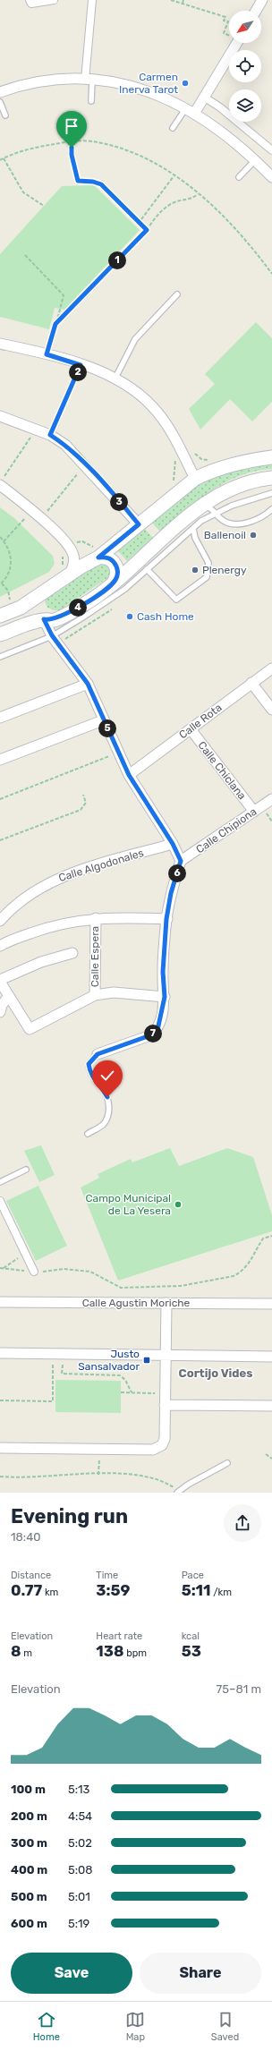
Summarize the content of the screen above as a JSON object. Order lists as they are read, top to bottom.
{
  "streets": {
    "street": [
      "Calle Rota",
      "Calle Chiclana",
      "Calle Chipiona",
      "Calle Algodonales",
      "Calle Espera",
      "Calle Agustin Moriche"
    ]
  },
  "crossings": [
    ["Calle Rota", "Calle Chiclana"],
    ["Calle Chiclana", "Calle Chipiona"]
  ],
  "districts": ["Cortijo Vides"],
  "places": {
    "other": [
      "Carmen Inerva Tarot",
      "Ballenoil",
      "Plenergy",
      "Cash Home",
      "Campo Municipal de La Yesera"
    ],
    "transit": ["Justo Sansalvador"]
  },
  "north": "bottom left",
  "page": {
    "pins": [
      "1",
      "2",
      "3",
      "4",
      "5",
      "6",
      "7"
    ],
    "heading": ["Evening run", "18:40"],
    "stats": [
      ["Distance", "0.77 km"],
      ["Time", "3:59"],
      ["Pace", "5:11 /km"],
      ["Elevation", "8 m"],
      ["Heart rate", "138 bpm"],
      ["kcal", "53"]
    ],
    "chart": ["Elevation", "75–81 m"],
    "list": [
      {
        "name": "100 m",
        "note": "5:13"
      },
      {
        "name": "200 m",
        "note": "4:54"
      },
      {
        "name": "300 m",
        "note": "5:02"
      },
      {
        "name": "400 m",
        "note": "5:08"
      },
      {
        "name": "500 m",
        "note": "5:01"
      },
      {
        "name": "600 m",
        "note": "5:19"
      }
    ],
    "buttons": ["Save", "Share"],
    "tabs": ["Home", "Map", "Saved"]
  }
}
